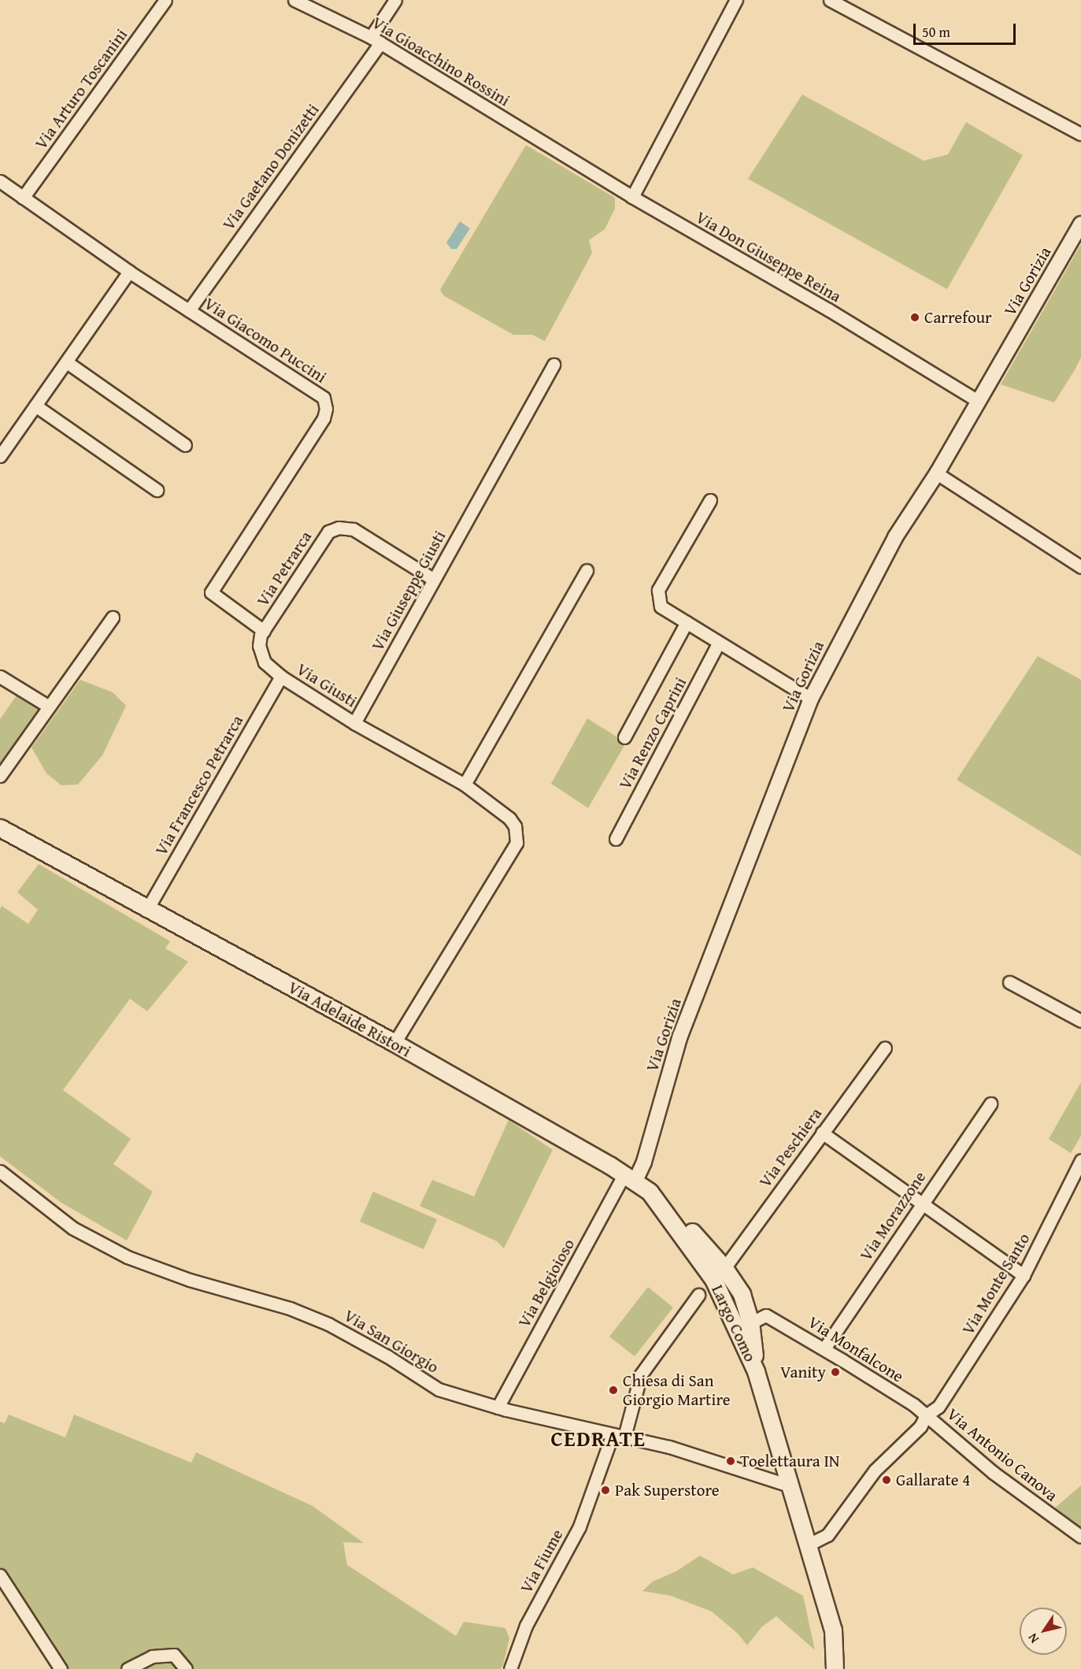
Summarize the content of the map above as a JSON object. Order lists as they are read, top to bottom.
{
  "streets": {
    "main road": ["Via Adelaide Ristori", "Largo Como"],
    "street": [
      "Via Gioacchino Rossini",
      "Via Arturo Toscanini",
      "Via Gaetano Donizetti",
      "Via Don Giuseppe Reina",
      "Via Gorizia",
      "Via Giacomo Puccini",
      "Via Petrarca",
      "Via Giuseppe Giusti",
      "Via Giusti",
      "Via Renzo Caprini",
      "Via Francesco Petrarca",
      "Via Peschiera",
      "Via Morazzone",
      "Via Belgioioso",
      "Via Monte Santo",
      "Via San Giorgio",
      "Via Monfalcone",
      "Via Antonio Canova",
      "Via Fiume"
    ]
  },
  "crossings": [
    ["Via Gioacchino Rossini", "Via Gaetano Donizetti"],
    ["Via Gioacchino Rossini", "Via Don Giuseppe Reina"],
    ["Via Arturo Toscanini", "Via Giacomo Puccini"],
    ["Via Gaetano Donizetti", "Via Giacomo Puccini"],
    ["Via Don Giuseppe Reina", "Via Gorizia"],
    ["Via Gorizia", "Via Adelaide Ristori"],
    ["Via Gorizia", "Via Belgioioso"],
    ["Via Gorizia", "Largo Como"],
    ["Via Giacomo Puccini", "Via Petrarca"],
    ["Via Petrarca", "Via Giuseppe Giusti"],
    ["Via Petrarca", "Via Giusti"],
    ["Via Petrarca", "Via Francesco Petrarca"],
    ["Via Giuseppe Giusti", "Via Giusti"],
    ["Via Giusti", "Via Francesco Petrarca"],
    ["Via Francesco Petrarca", "Via Adelaide Ristori"],
    ["Via Adelaide Ristori", "Via Belgioioso"],
    ["Via Adelaide Ristori", "Largo Como"],
    ["Via Peschiera", "Largo Como"],
    ["Via Morazzone", "Via Monfalcone"],
    ["Via Belgioioso", "Largo Como"],
    ["Via Belgioioso", "Via San Giorgio"],
    ["Via Monte Santo", "Via Monfalcone"],
    ["Via Monte Santo", "Via Antonio Canova"],
    ["Largo Como", "Via San Giorgio"],
    ["Largo Como", "Via Monfalcone"],
    ["Via San Giorgio", "Via Fiume"],
    ["Via Monfalcone", "Via Antonio Canova"]
  ],
  "districts": ["CEDRATE"],
  "places": [
    "Carrefour",
    "Vanity",
    "Chiesa di San Giorgio Martire",
    "Toelettaura IN",
    "Gallarate 4",
    "Pak Superstore"
  ],
  "scale_bar": "50 m",
  "north": "bottom left"
}
